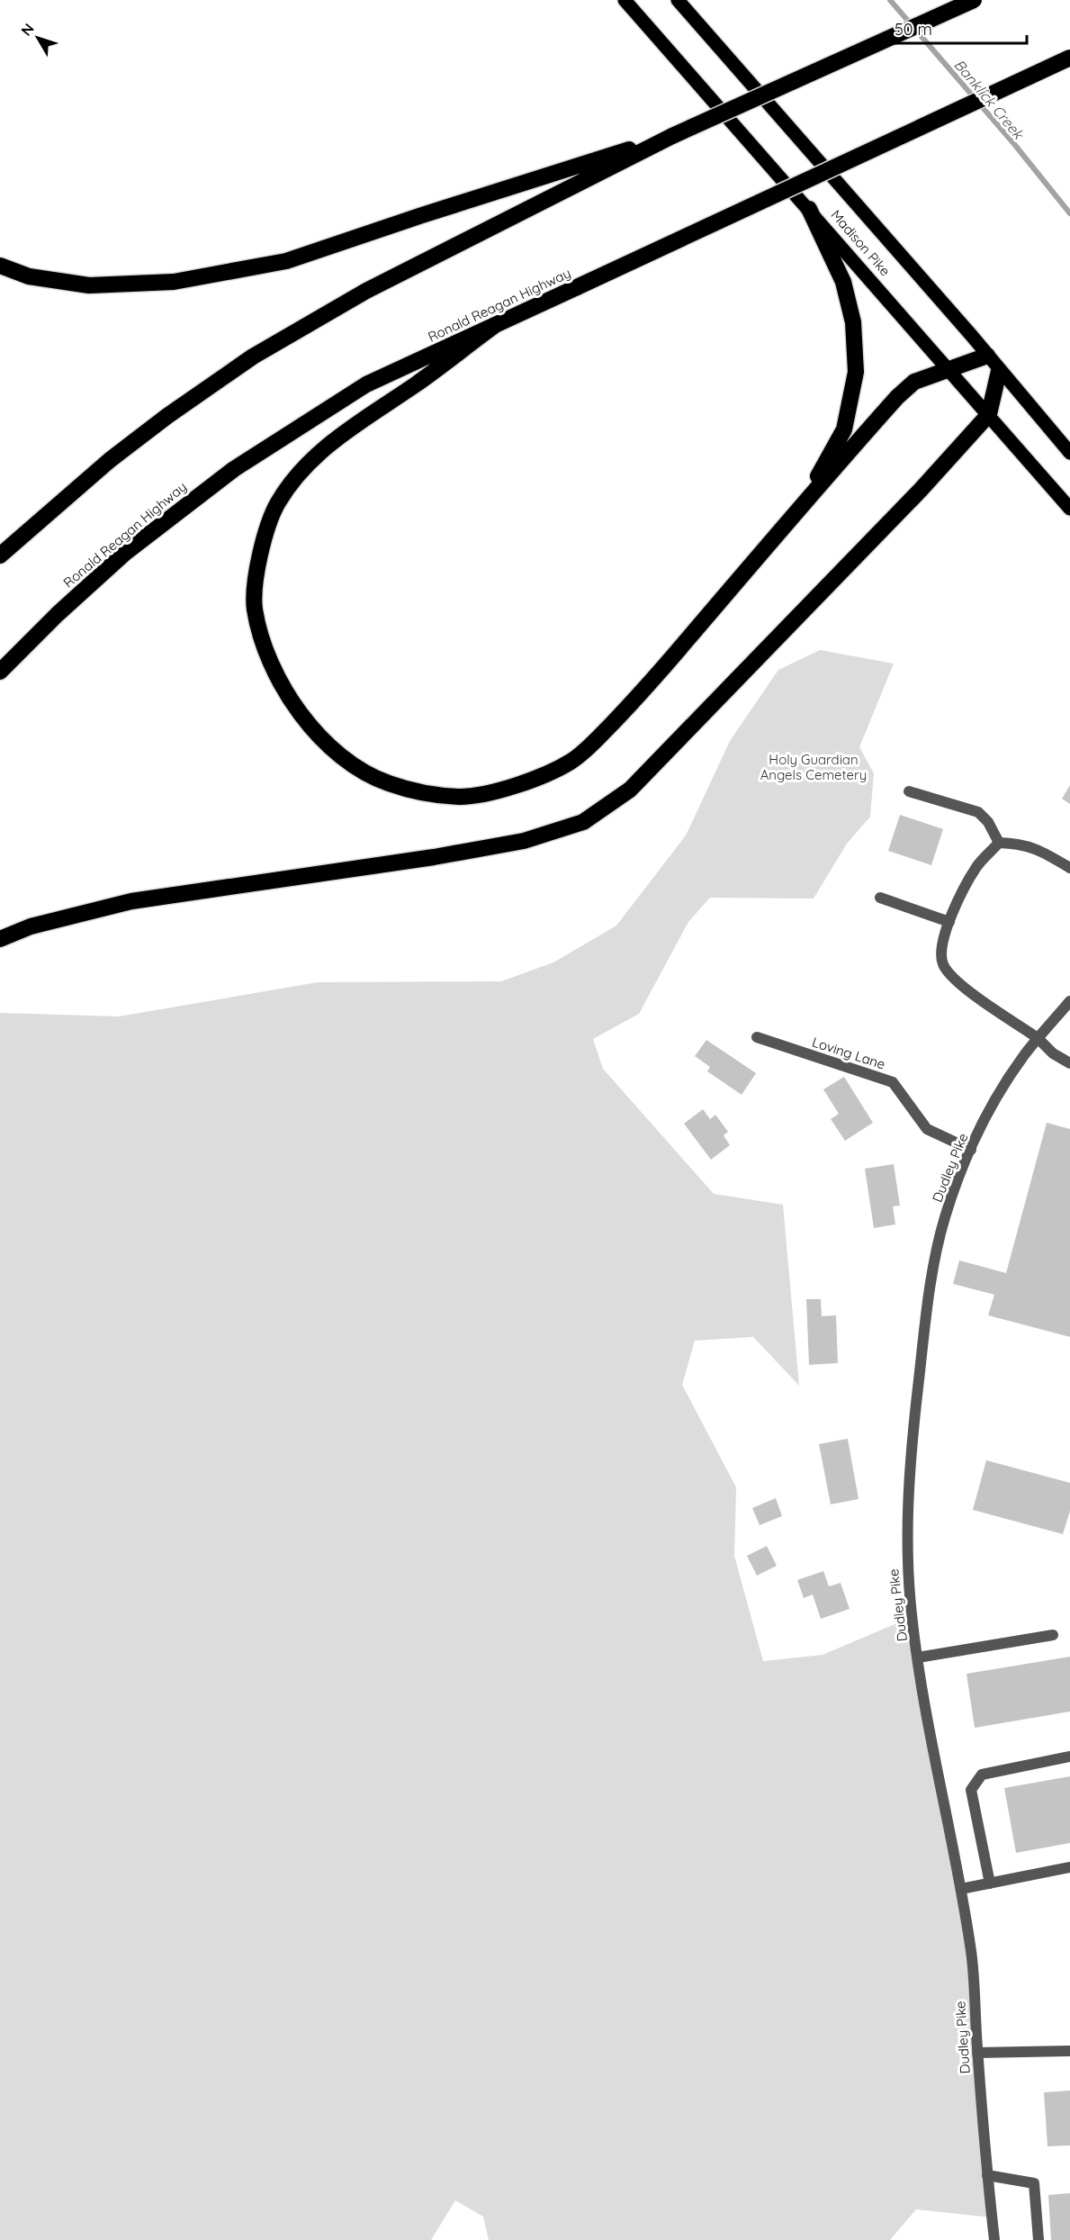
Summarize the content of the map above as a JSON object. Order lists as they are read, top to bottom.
{
  "streets": {
    "highway": ["Ronald Reagan Highway"],
    "main road": ["Madison Pike"],
    "street": ["Loving Lane", "Dudley Pike"]
  },
  "crossings": [
    ["Loving Lane", "Dudley Pike"]
  ],
  "water": ["Banklick Creek"],
  "parks": ["Holy Guardian Angels Cemetery"],
  "scale_bar": "50 m",
  "north": "top left"
}
